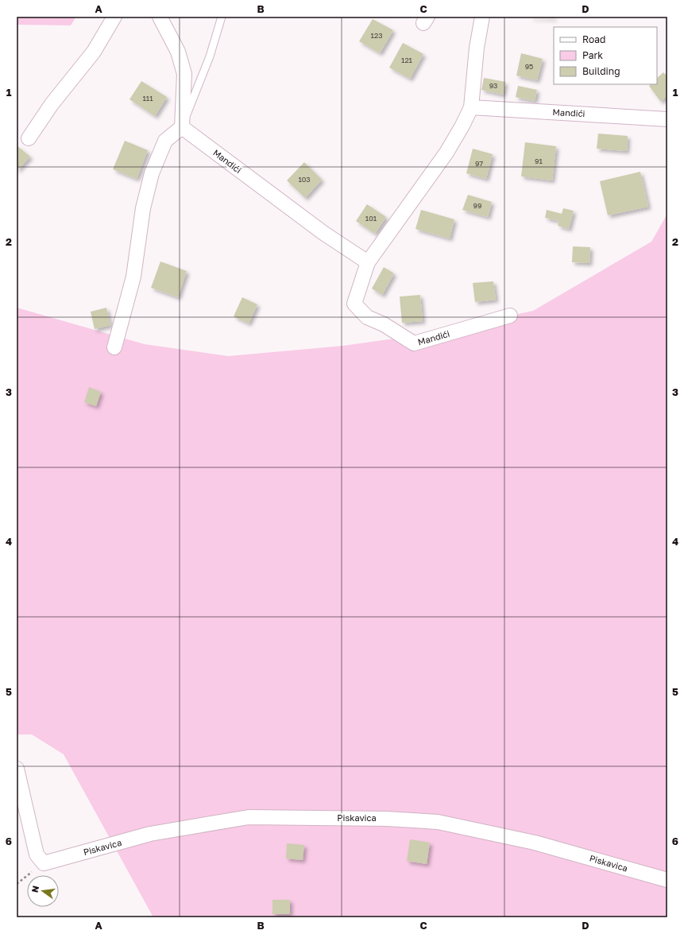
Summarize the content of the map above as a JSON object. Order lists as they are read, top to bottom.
{
  "streets": {
    "street": ["Mandići", "Piskavica"]
  },
  "house_numbers": [
    "123",
    "121",
    "95",
    "93",
    "111",
    "91",
    "97",
    "103",
    "99",
    "101"
  ],
  "legend": ["Road", "Park", "Building"],
  "north": "left",
  "grid": {
    "columns": [
      "A",
      "B",
      "C",
      "D"
    ],
    "rows": [
      "1",
      "2",
      "3",
      "4",
      "5",
      "6"
    ]
  }
}
